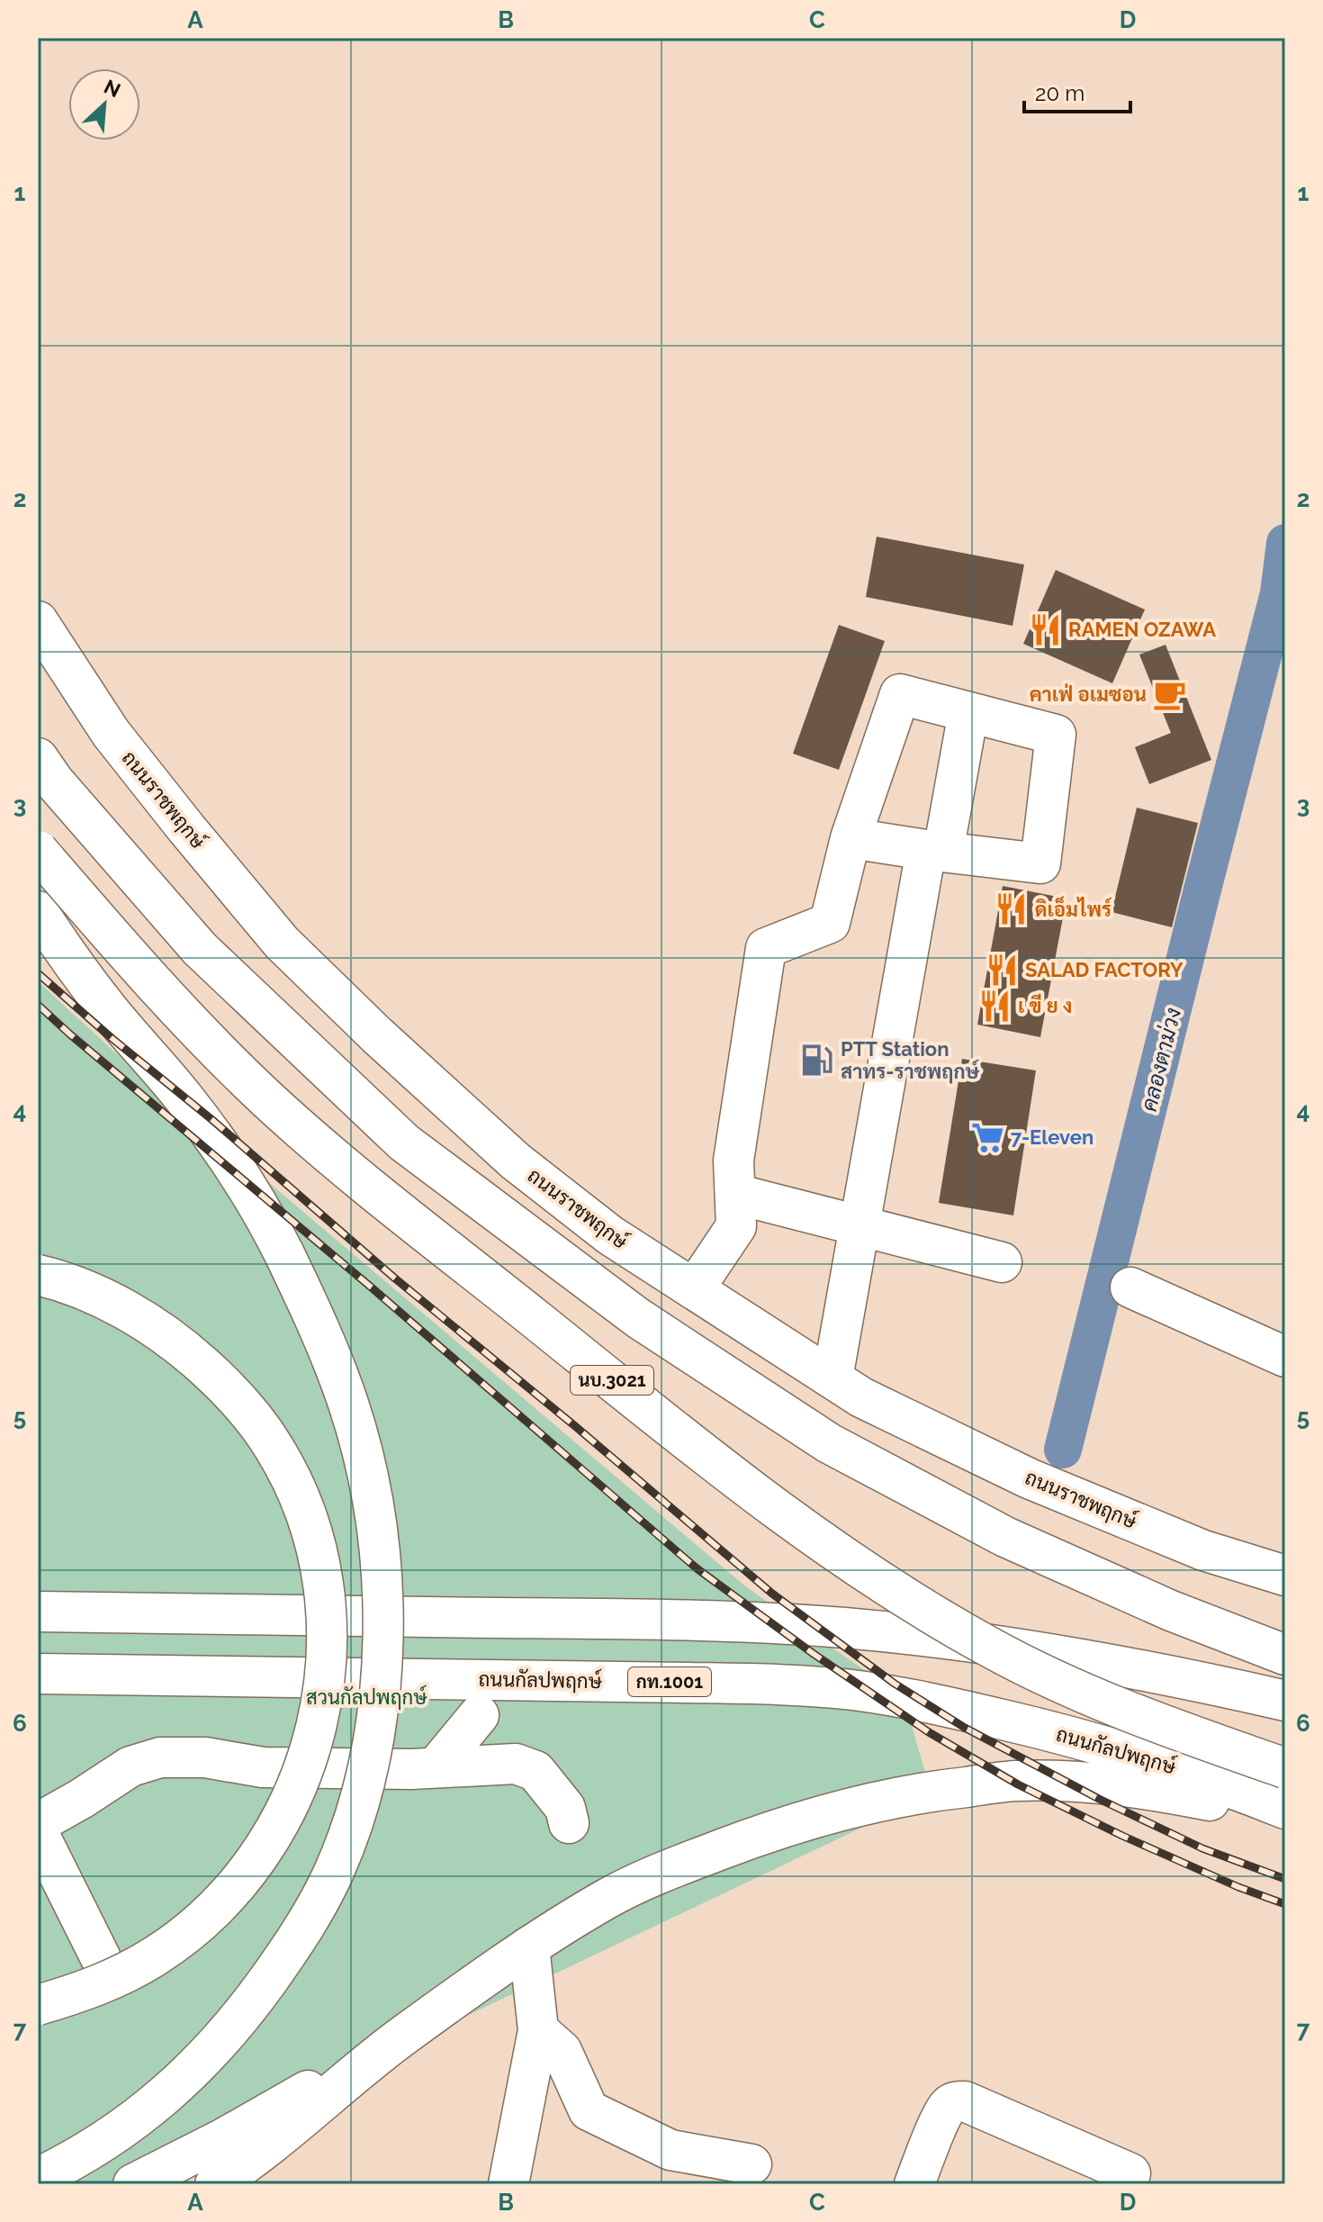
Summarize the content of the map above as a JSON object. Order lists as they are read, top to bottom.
{
  "streets": {
    "main road": [
      "ถนนราชพฤกษ์",
      "นบ.3021",
      "ถนนกัลปพฤกษ์",
      "กท.1001"
    ]
  },
  "water": ["คลองตาม่วง"],
  "parks": ["สวนกัลปพฤกษ์"],
  "places": {
    "restaurant": [
      "RAMEN OZAWA",
      "ดิเอ็มไพร์",
      "SALAD FACTORY",
      "เ ขี ย ง"
    ],
    "cafe": ["คาเฟ่ อเมซอน"],
    "fuel station": ["PTT Station สาทร-ราชพฤกษ์"],
    "supermarket": ["7-Eleven"]
  },
  "scale_bar": "20 m",
  "north": "top right",
  "grid": {
    "columns": [
      "A",
      "B",
      "C",
      "D"
    ],
    "rows": [
      "1",
      "2",
      "3",
      "4",
      "5",
      "6",
      "7"
    ]
  }
}
